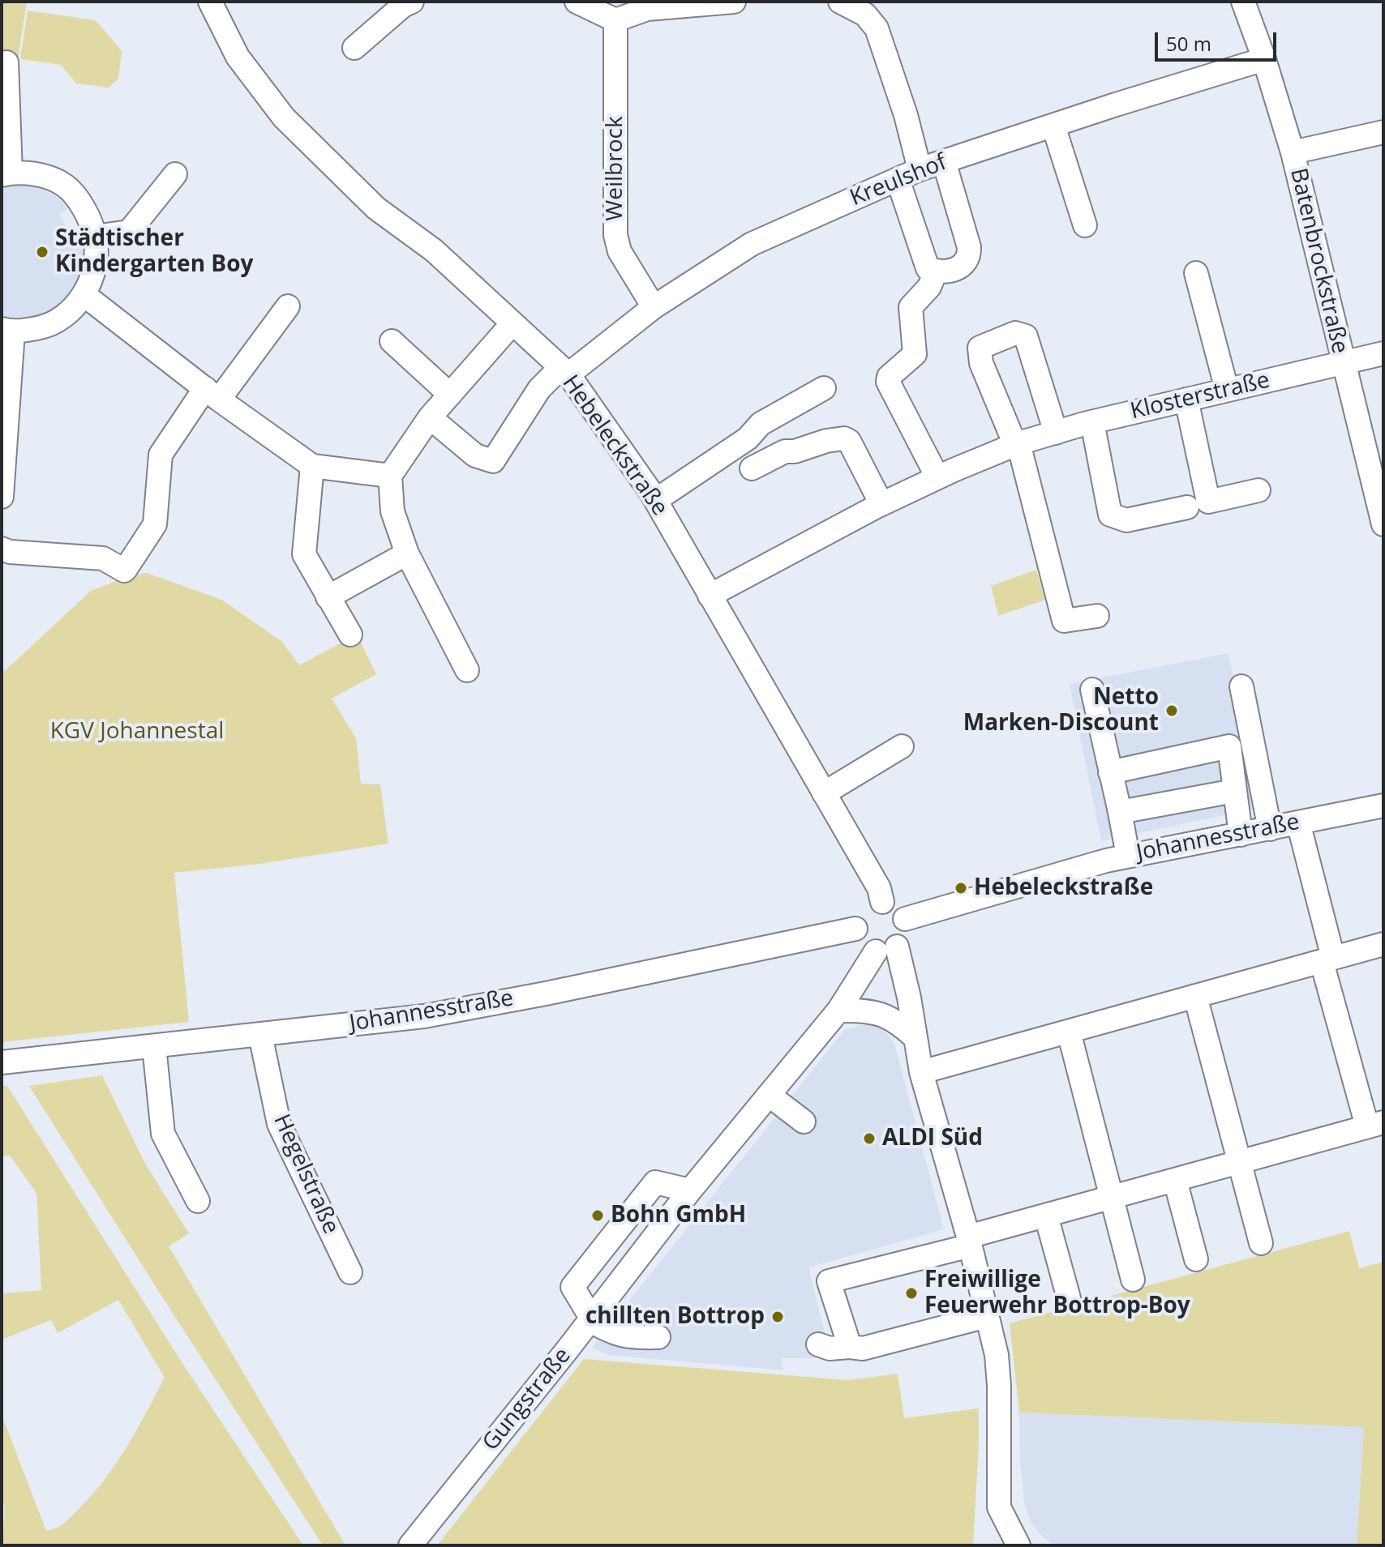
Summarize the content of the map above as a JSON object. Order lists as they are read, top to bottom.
{
  "streets": {
    "street": [
      "Weilbrock",
      "Kreulshof",
      "Batenbrockstraße",
      "Klosterstraße",
      "Hebeleckstraße",
      "Johannesstraße",
      "Hegelstraße",
      "Gungstraße"
    ]
  },
  "crossings": [
    ["Weilbrock", "Kreulshof"],
    ["Kreulshof", "Batenbrockstraße"],
    ["Kreulshof", "Hebeleckstraße"],
    ["Batenbrockstraße", "Klosterstraße"],
    ["Klosterstraße", "Hebeleckstraße"],
    ["Hebeleckstraße", "Johannesstraße"],
    ["Hebeleckstraße", "Gungstraße"],
    ["Johannesstraße", "Hegelstraße"],
    ["Johannesstraße", "Gungstraße"]
  ],
  "parks": ["KGV Johannestal"],
  "places": [
    "Städtischer Kindergarten Boy",
    "Netto Marken-Discount",
    "Hebeleckstraße",
    "ALDI Süd",
    "Bohn GmbH",
    "Freiwillige Feuerwehr Bottrop-Boy",
    "chillten Bottrop"
  ],
  "scale_bar": "50 m"
}
